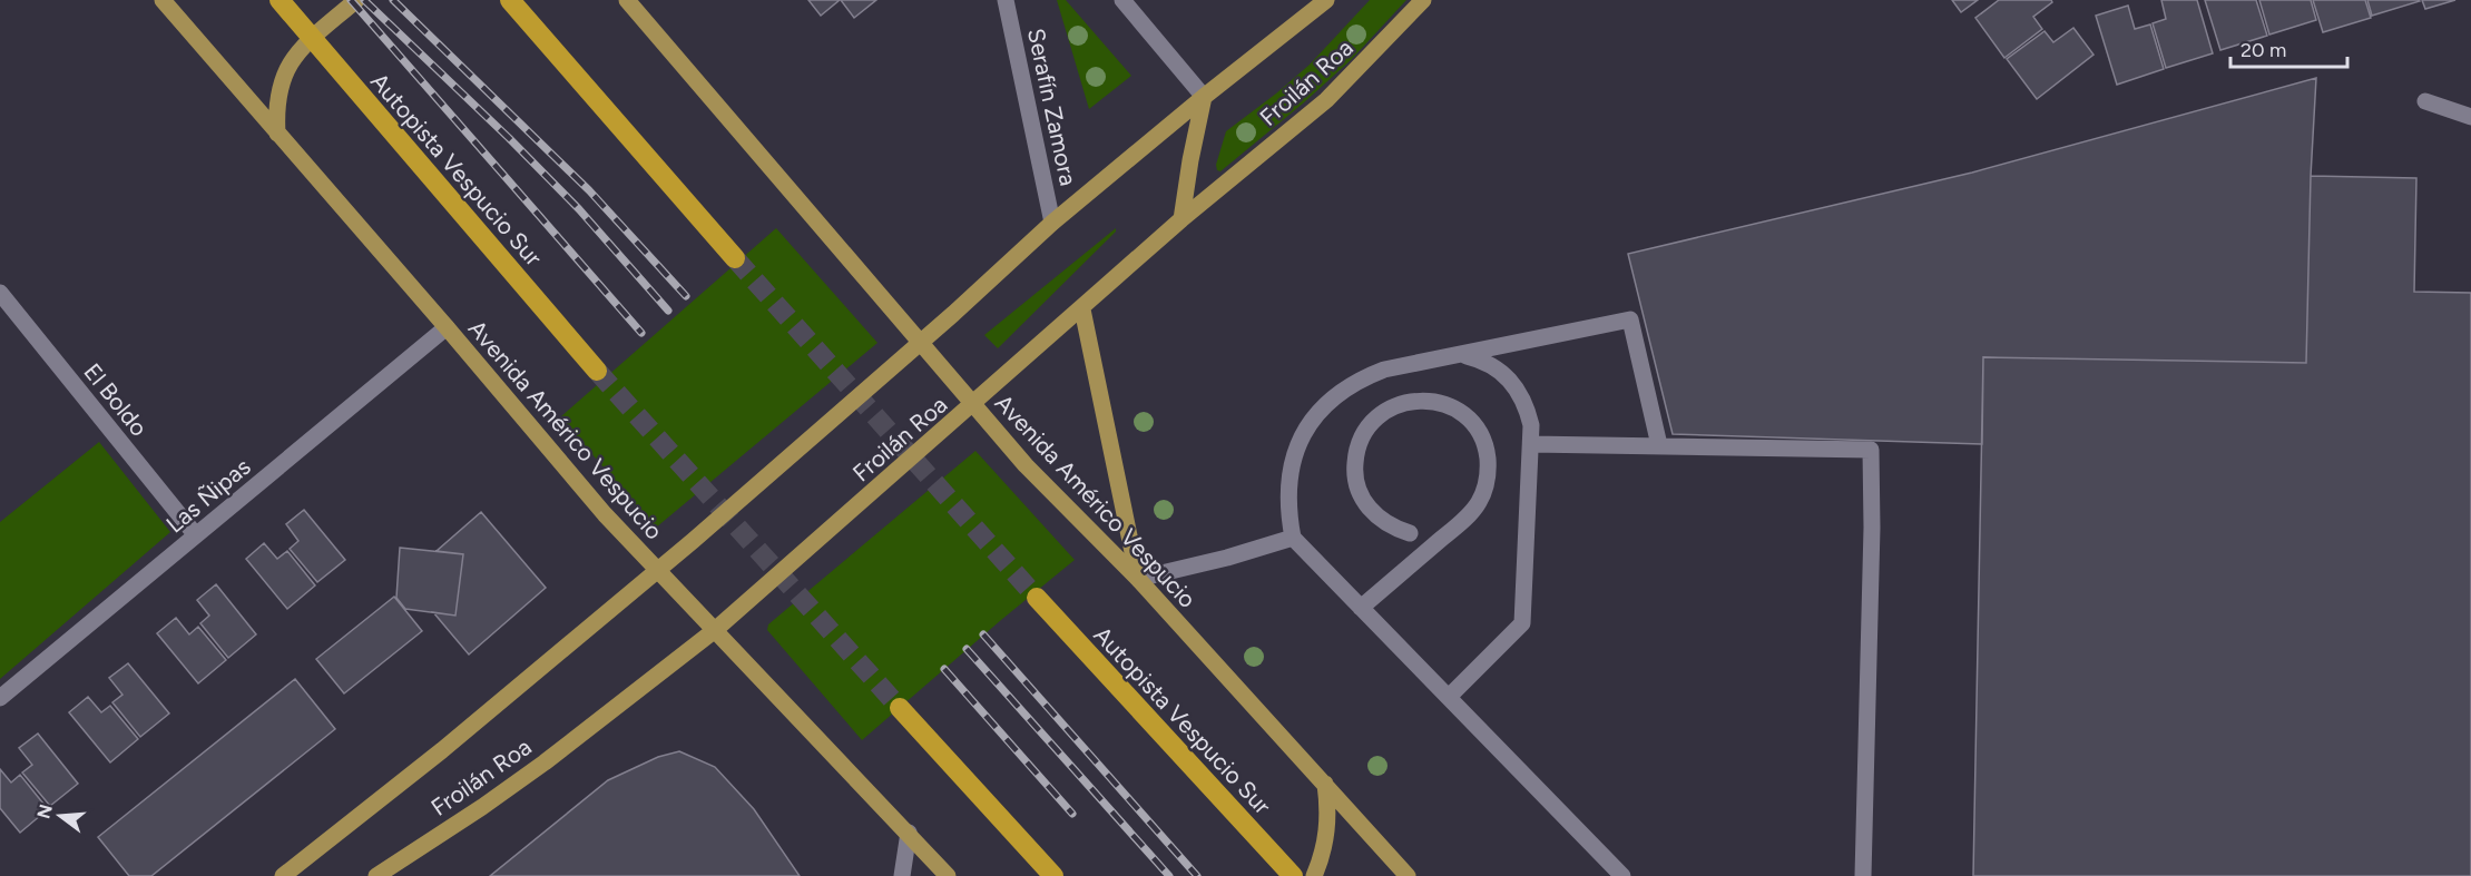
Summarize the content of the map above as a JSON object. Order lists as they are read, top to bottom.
{
  "streets": {
    "highway": ["Autopista Vespucio Sur"],
    "main road": ["Froilán Roa", "Avenida Américo Vespucio"],
    "street": ["Serafín Zamora", "El Boldo", "Las Ñipas"]
  },
  "crossings": [
    ["Froilán Roa", "Serafín Zamora"],
    ["Froilán Roa", "Avenida Américo Vespucio"],
    ["El Boldo", "Las Ñipas"],
    ["Avenida Américo Vespucio", "Las Ñipas"]
  ],
  "scale_bar": "20 m",
  "north": "left"
}
